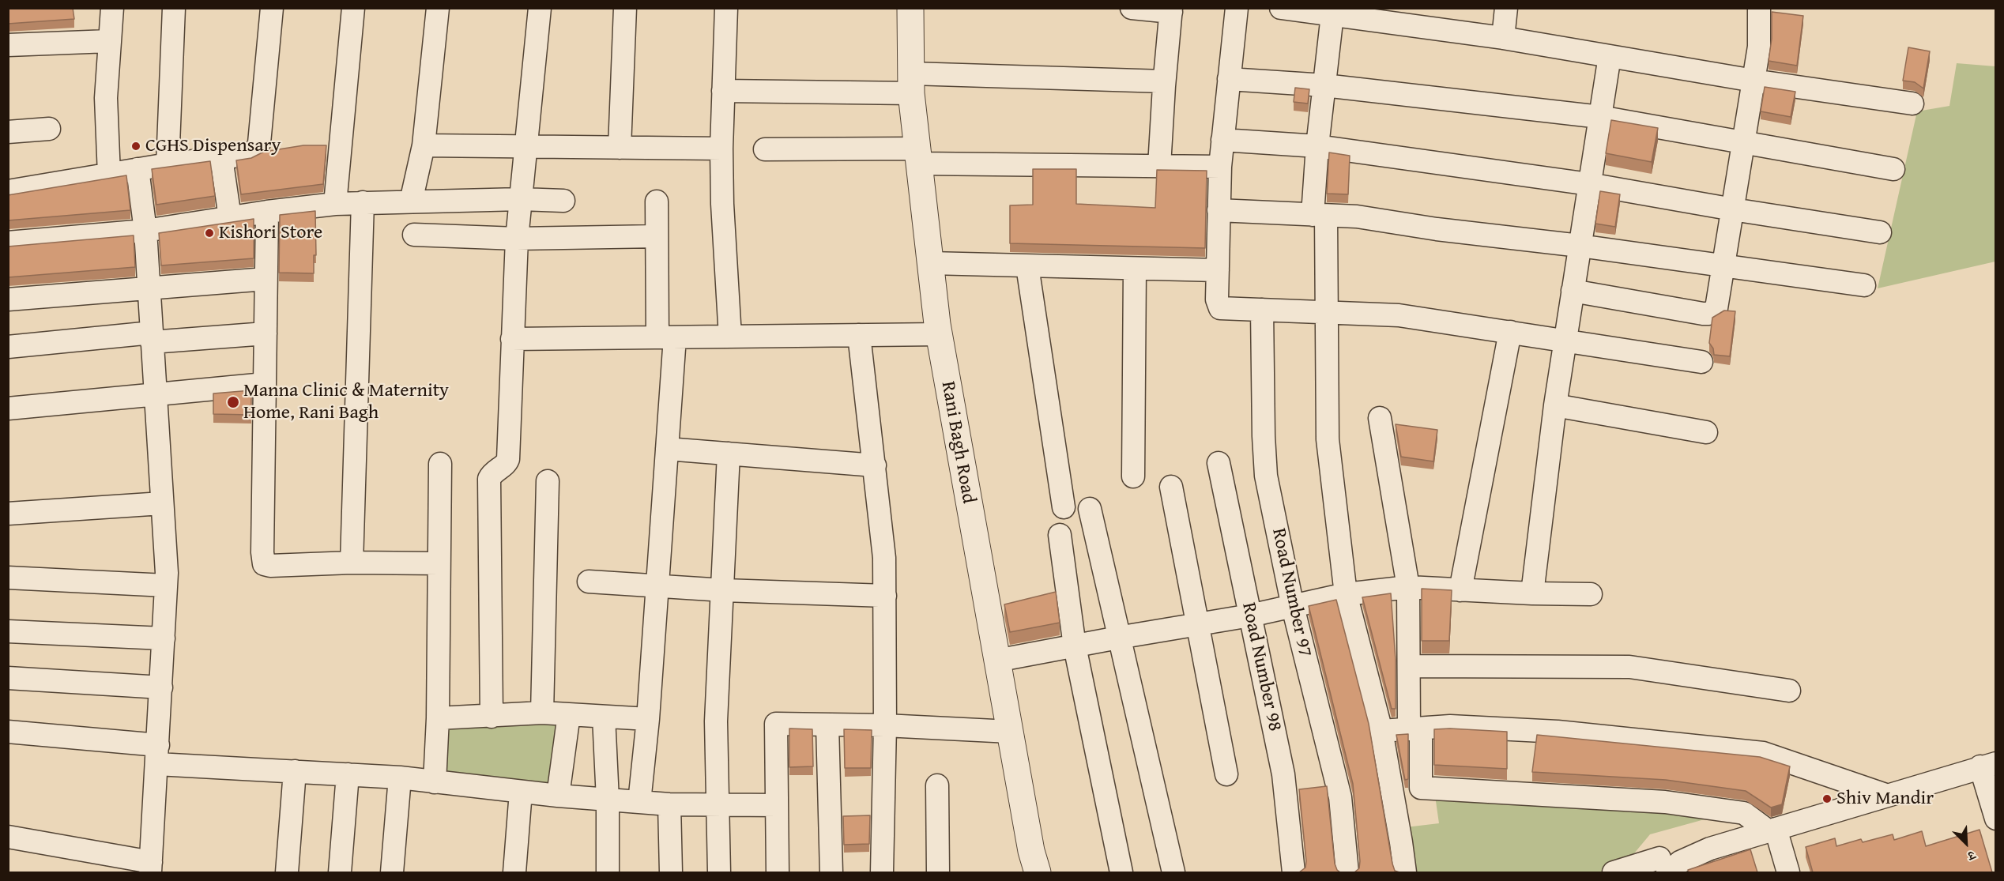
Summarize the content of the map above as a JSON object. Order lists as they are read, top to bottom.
{
  "streets": {
    "street": ["Rani Bagh Road", "Road Number 97", "Road Number 98"]
  },
  "places": [
    "CGHS Dispensary",
    "Kishori Store",
    "Manna Clinic & Maternity Home, Rani Bagh",
    "Shiv Mandir"
  ],
  "north": "bottom right"
}
